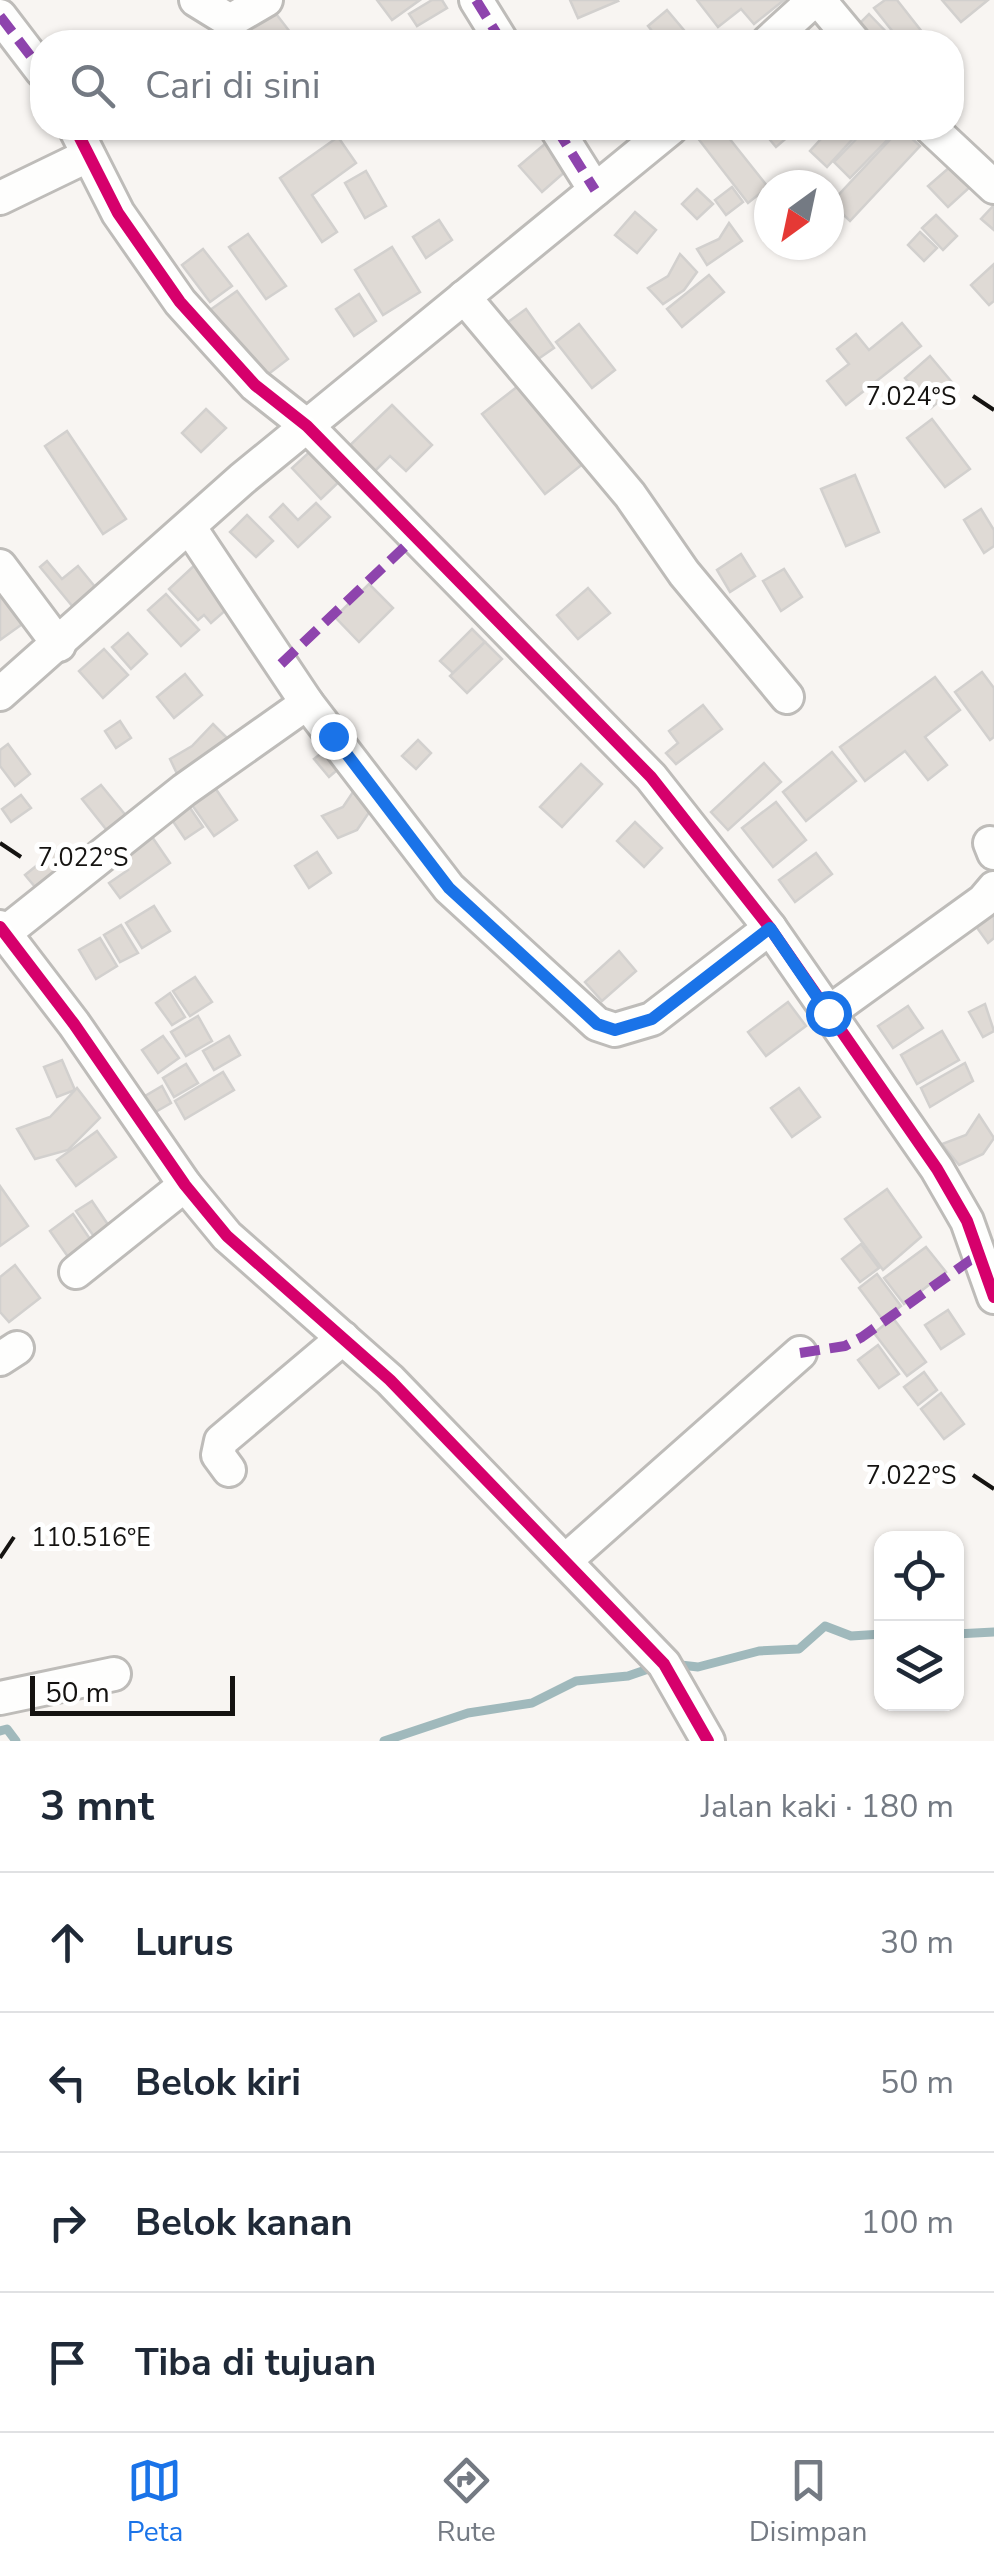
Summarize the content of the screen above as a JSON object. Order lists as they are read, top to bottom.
{
  "scale_bar": "50 m",
  "north": "bottom left",
  "page": {
    "search": "Cari di sini",
    "scale": "50 m",
    "heading": ["3 mnt", "Jalan kaki · 180 m"],
    "list": [
      ["Lurus", "30 m"],
      ["Belok kiri", "50 m"],
      ["Belok kanan", "100 m"],
      "Tiba di tujuan"
    ],
    "nav": ["Peta", "Rute", "Disimpan"]
  },
  "coordinates": ["7.024°S", "7.022°S", "110.516°E"]
}
